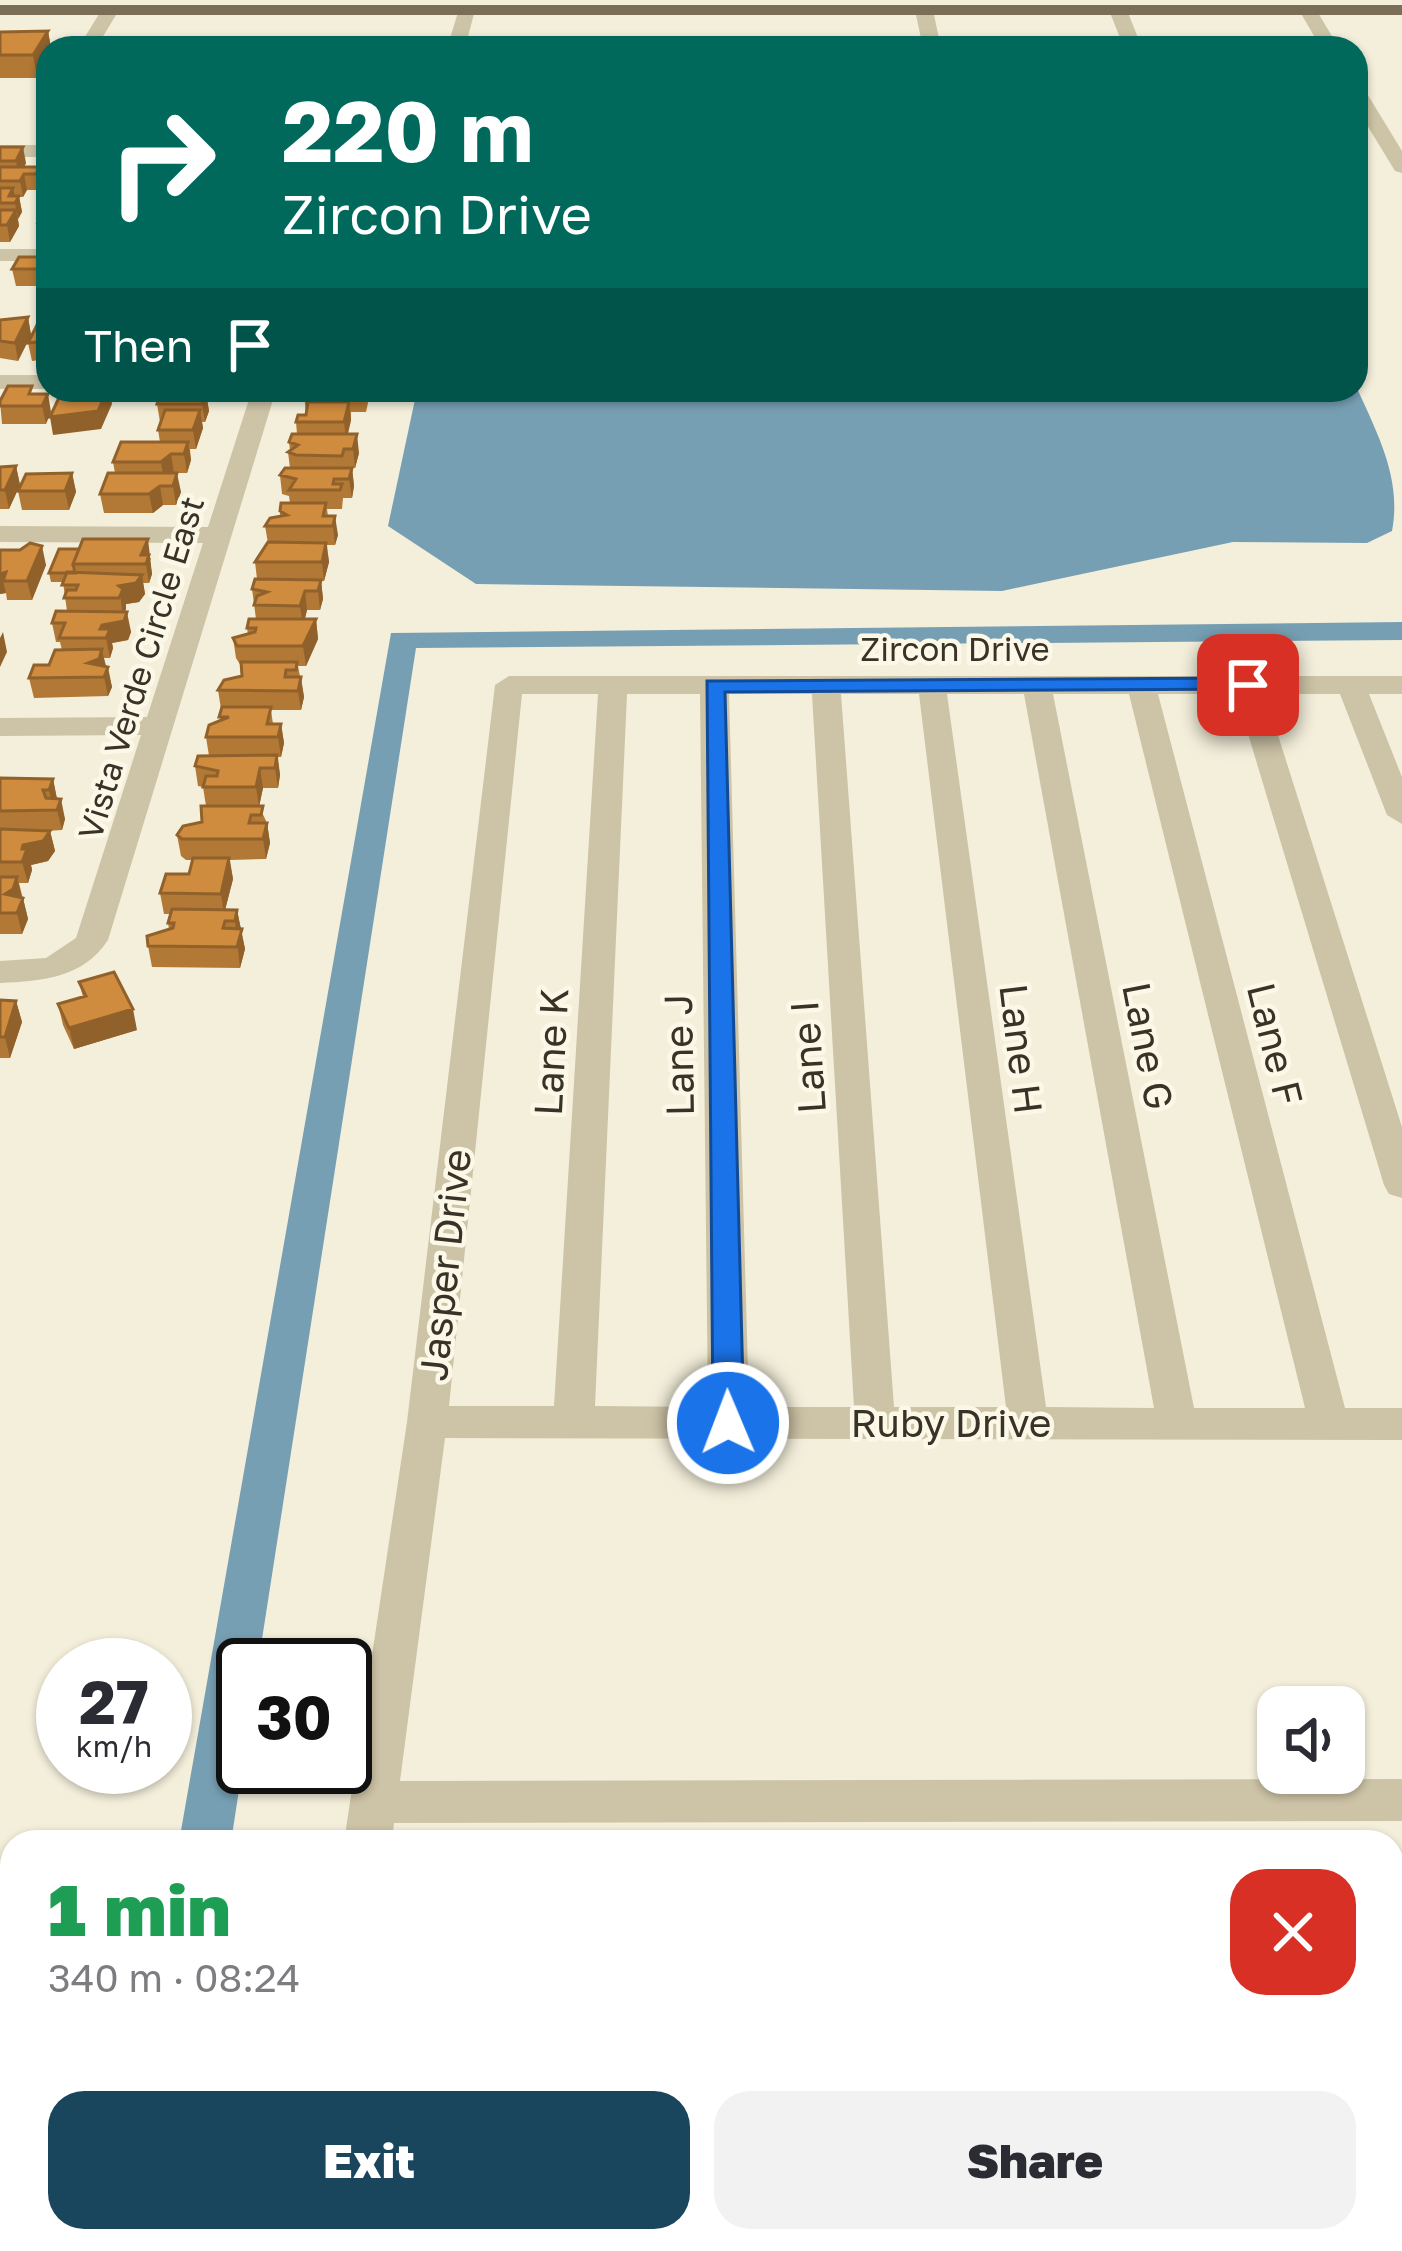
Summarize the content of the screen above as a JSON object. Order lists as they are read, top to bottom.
{
  "streets": {
    "street": [
      "Zircon Drive",
      "Vista Verde Circle East",
      "Lane F",
      "Lane G",
      "Lane H",
      "Lane K",
      "Lane J",
      "Lane I",
      "Jasper Drive",
      "Ruby Drive"
    ]
  },
  "crossings": [
    ["Zircon Drive", "Lane F"],
    ["Zircon Drive", "Lane G"],
    ["Zircon Drive", "Lane H"],
    ["Zircon Drive", "Lane K"],
    ["Zircon Drive", "Lane J"],
    ["Zircon Drive", "Lane I"],
    ["Zircon Drive", "Jasper Drive"],
    ["Lane F", "Ruby Drive"],
    ["Lane G", "Ruby Drive"],
    ["Lane H", "Ruby Drive"],
    ["Lane K", "Ruby Drive"],
    ["Lane J", "Ruby Drive"],
    ["Lane I", "Ruby Drive"],
    ["Jasper Drive", "Ruby Drive"]
  ],
  "page": {
    "turn": ["220 m", "Zircon Drive"],
    "then": "Then",
    "speed": "27 km/h",
    "limit": "30",
    "heading": ["1 min", "340 m · 08:24"],
    "buttons": ["Exit", "Share"]
  }
}
